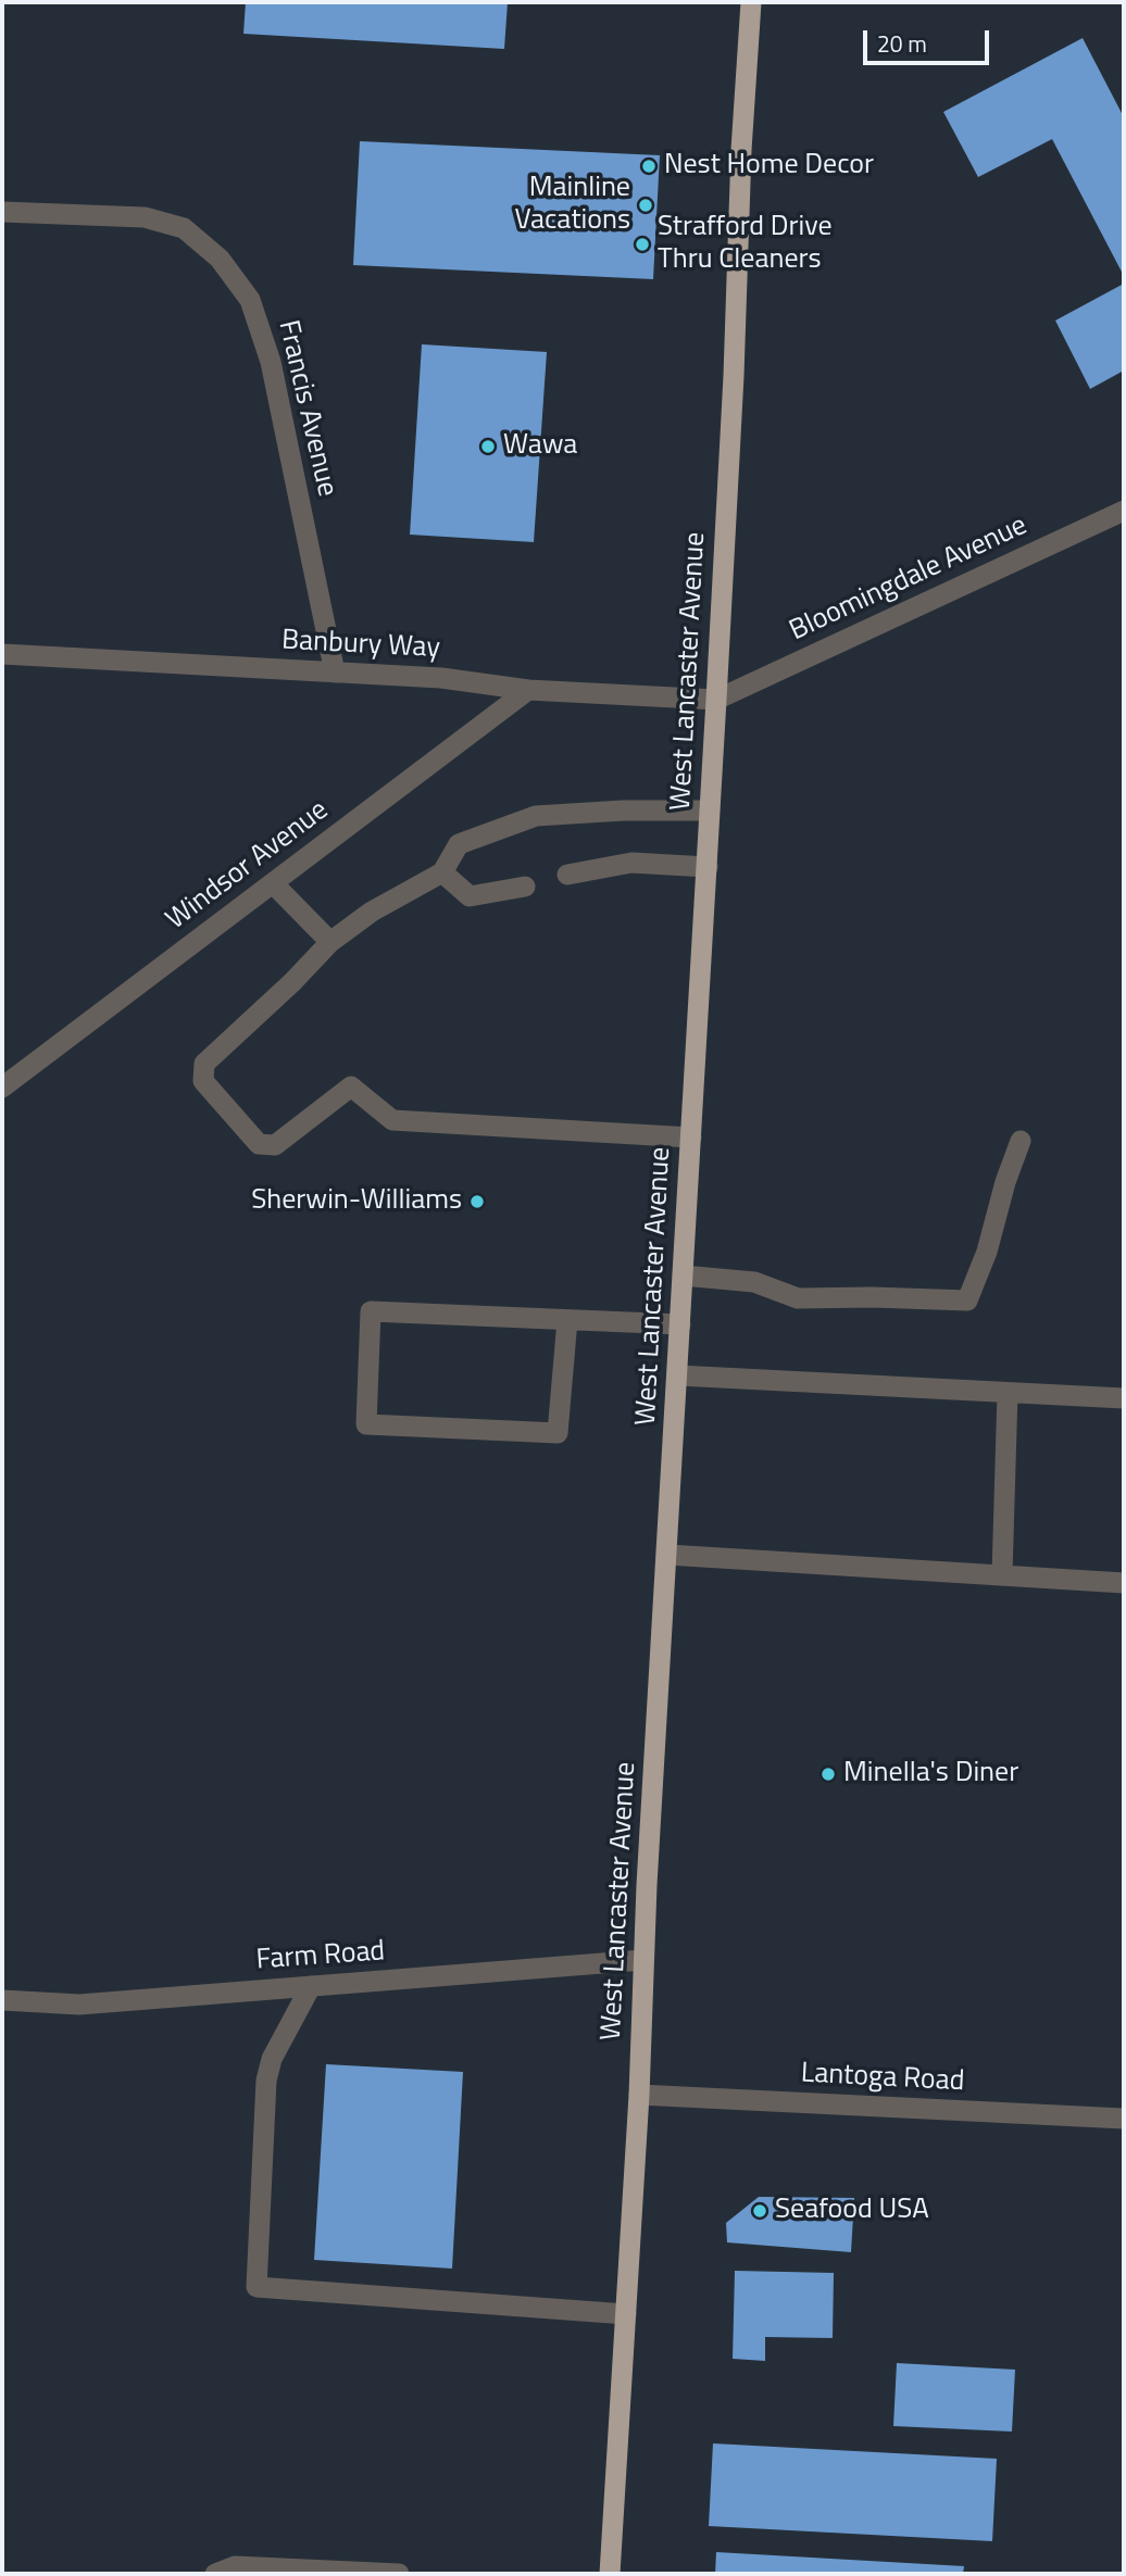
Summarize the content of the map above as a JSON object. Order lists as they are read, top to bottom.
{
  "streets": {
    "highway": ["West Lancaster Avenue"],
    "street": [
      "Francis Avenue",
      "Bloomingdale Avenue",
      "Banbury Way",
      "Windsor Avenue",
      "Farm Road",
      "Lantoga Road"
    ]
  },
  "crossings": [
    ["Francis Avenue", "Banbury Way"],
    ["Bloomingdale Avenue", "Banbury Way"],
    ["Bloomingdale Avenue", "West Lancaster Avenue"],
    ["Banbury Way", "West Lancaster Avenue"],
    ["Banbury Way", "Windsor Avenue"],
    ["West Lancaster Avenue", "Farm Road"],
    ["West Lancaster Avenue", "Lantoga Road"]
  ],
  "places": [
    "Nest Home Decor",
    "Mainline Vacations",
    "Strafford Drive Thru Cleaners",
    "Wawa",
    "Sherwin-Williams",
    "Minella's Diner",
    "Seafood USA"
  ],
  "scale_bar": "20 m"
}
